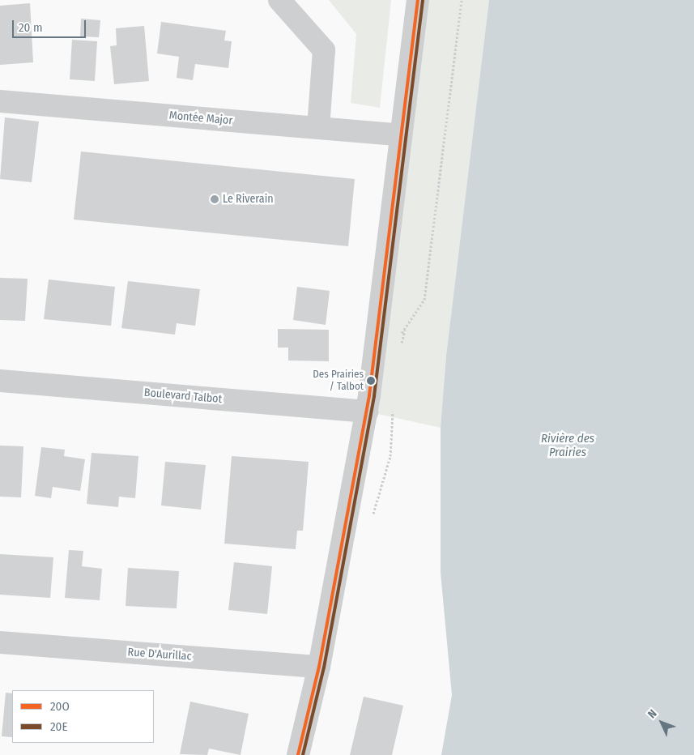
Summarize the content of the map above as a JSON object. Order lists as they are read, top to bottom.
{
  "streets": {
    "street": ["Montée Major", "Boulevard Talbot", "Rue D'Aurillac"]
  },
  "water": ["Rivière des Prairies"],
  "places": ["Le Riverain", "Des Prairies / Talbot"],
  "lines": ["transit line 20O", "transit line 20E"],
  "legend": ["20O", "20E"],
  "scale_bar": "20 m",
  "north": "top left"
}
